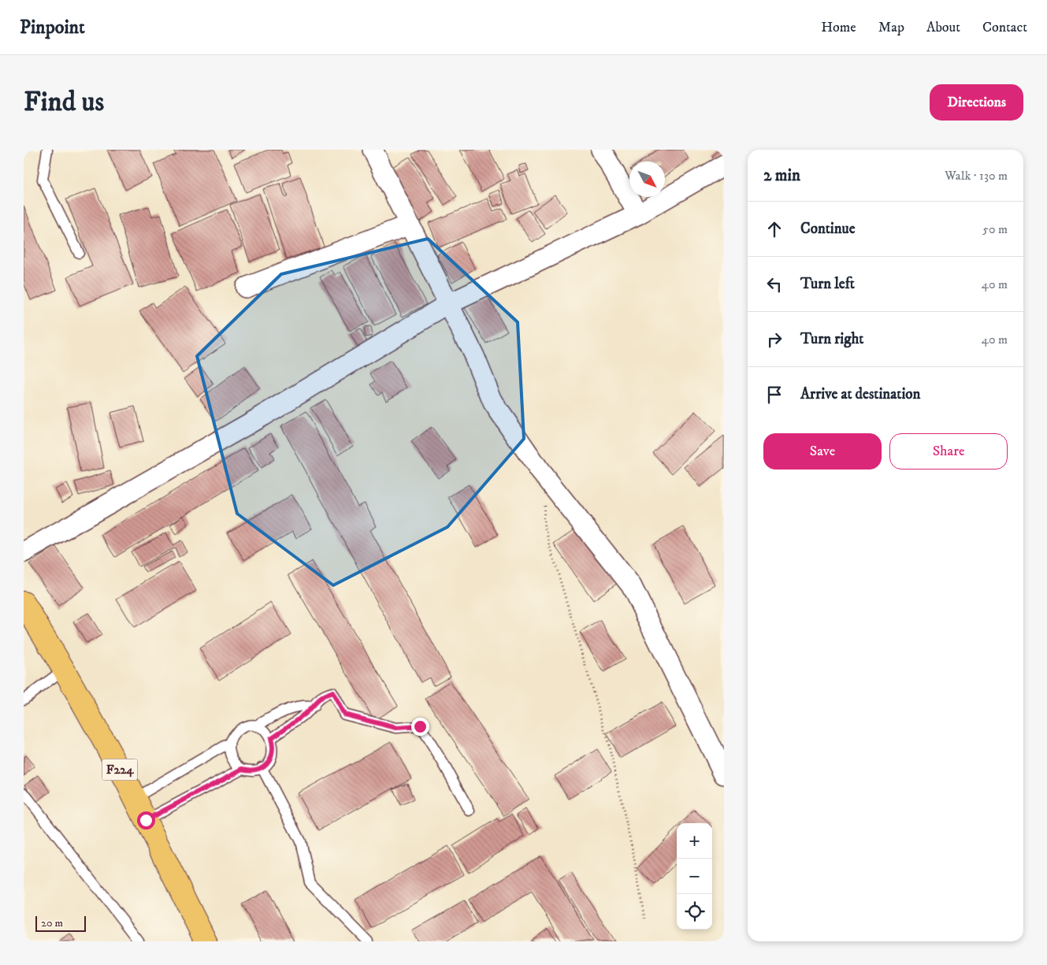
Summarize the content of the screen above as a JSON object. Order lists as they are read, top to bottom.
{
  "streets": {
    "main road": ["F224"]
  },
  "scale_bar": "20 m",
  "north": "bottom right",
  "page": {
    "header": "Pinpoint",
    "nav": [
      "Home",
      "Map",
      "About",
      "Contact"
    ],
    "buttons": [
      "Directions",
      ["Save", "Share"]
    ],
    "title": "Find us",
    "heading": ["2 min", "Walk · 130 m"],
    "list": [
      ["Continue", "50 m"],
      ["Turn left", "40 m"],
      ["Turn right", "40 m"],
      "Arrive at destination"
    ],
    "map_buttons": ["+", "−"],
    "scale": "20 m"
  }
}
